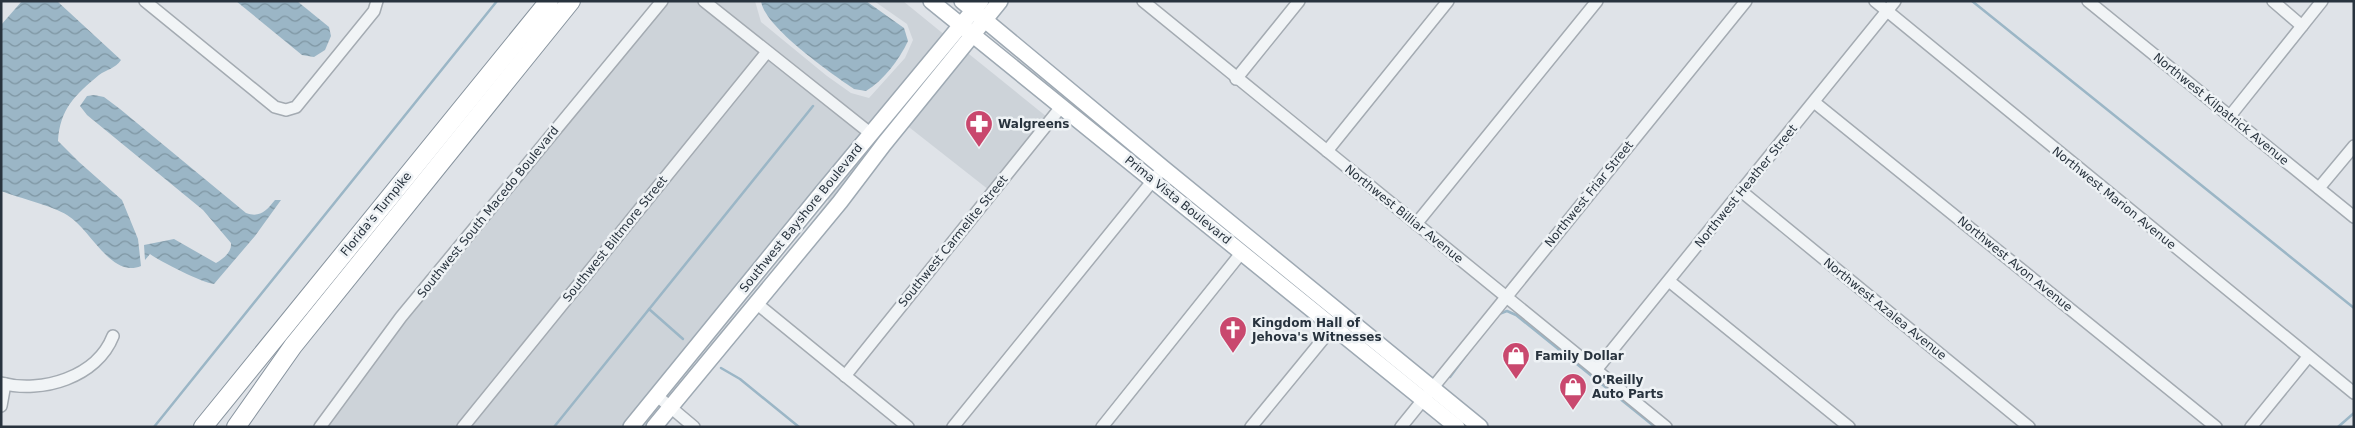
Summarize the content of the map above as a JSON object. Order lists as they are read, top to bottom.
{
  "streets": {
    "highway": ["Florida's Turnpike"],
    "main road": ["Prima Vista Boulevard", "Southwest Bayshore Boulevard"],
    "street": [
      "Northwest Kilpatrick Avenue",
      "Northwest Heather Street",
      "Northwest Friar Street",
      "Northwest Marion Avenue",
      "Southwest South Macedo Boulevard",
      "Northwest Billiar Avenue",
      "Southwest Biltmore Street",
      "Southwest Carmelite Street",
      "Northwest Avon Avenue",
      "Northwest Azalea Avenue"
    ]
  },
  "crossings": [
    ["Northwest Heather Street", "Northwest Marion Avenue"],
    ["Northwest Heather Street", "Northwest Billiar Avenue"],
    ["Northwest Heather Street", "Northwest Avon Avenue"],
    ["Northwest Heather Street", "Northwest Azalea Avenue"],
    ["Northwest Friar Street", "Prima Vista Boulevard"],
    ["Northwest Friar Street", "Northwest Billiar Avenue"],
    ["Prima Vista Boulevard", "Southwest Bayshore Boulevard"],
    ["Prima Vista Boulevard", "Southwest Carmelite Street"]
  ],
  "places": {
    "pharmacy": ["Walgreens"],
    "church": ["Kingdom Hall of Jehova's Witnesses"],
    "shop": ["Family Dollar", "O'Reilly Auto Parts"]
  }
}
